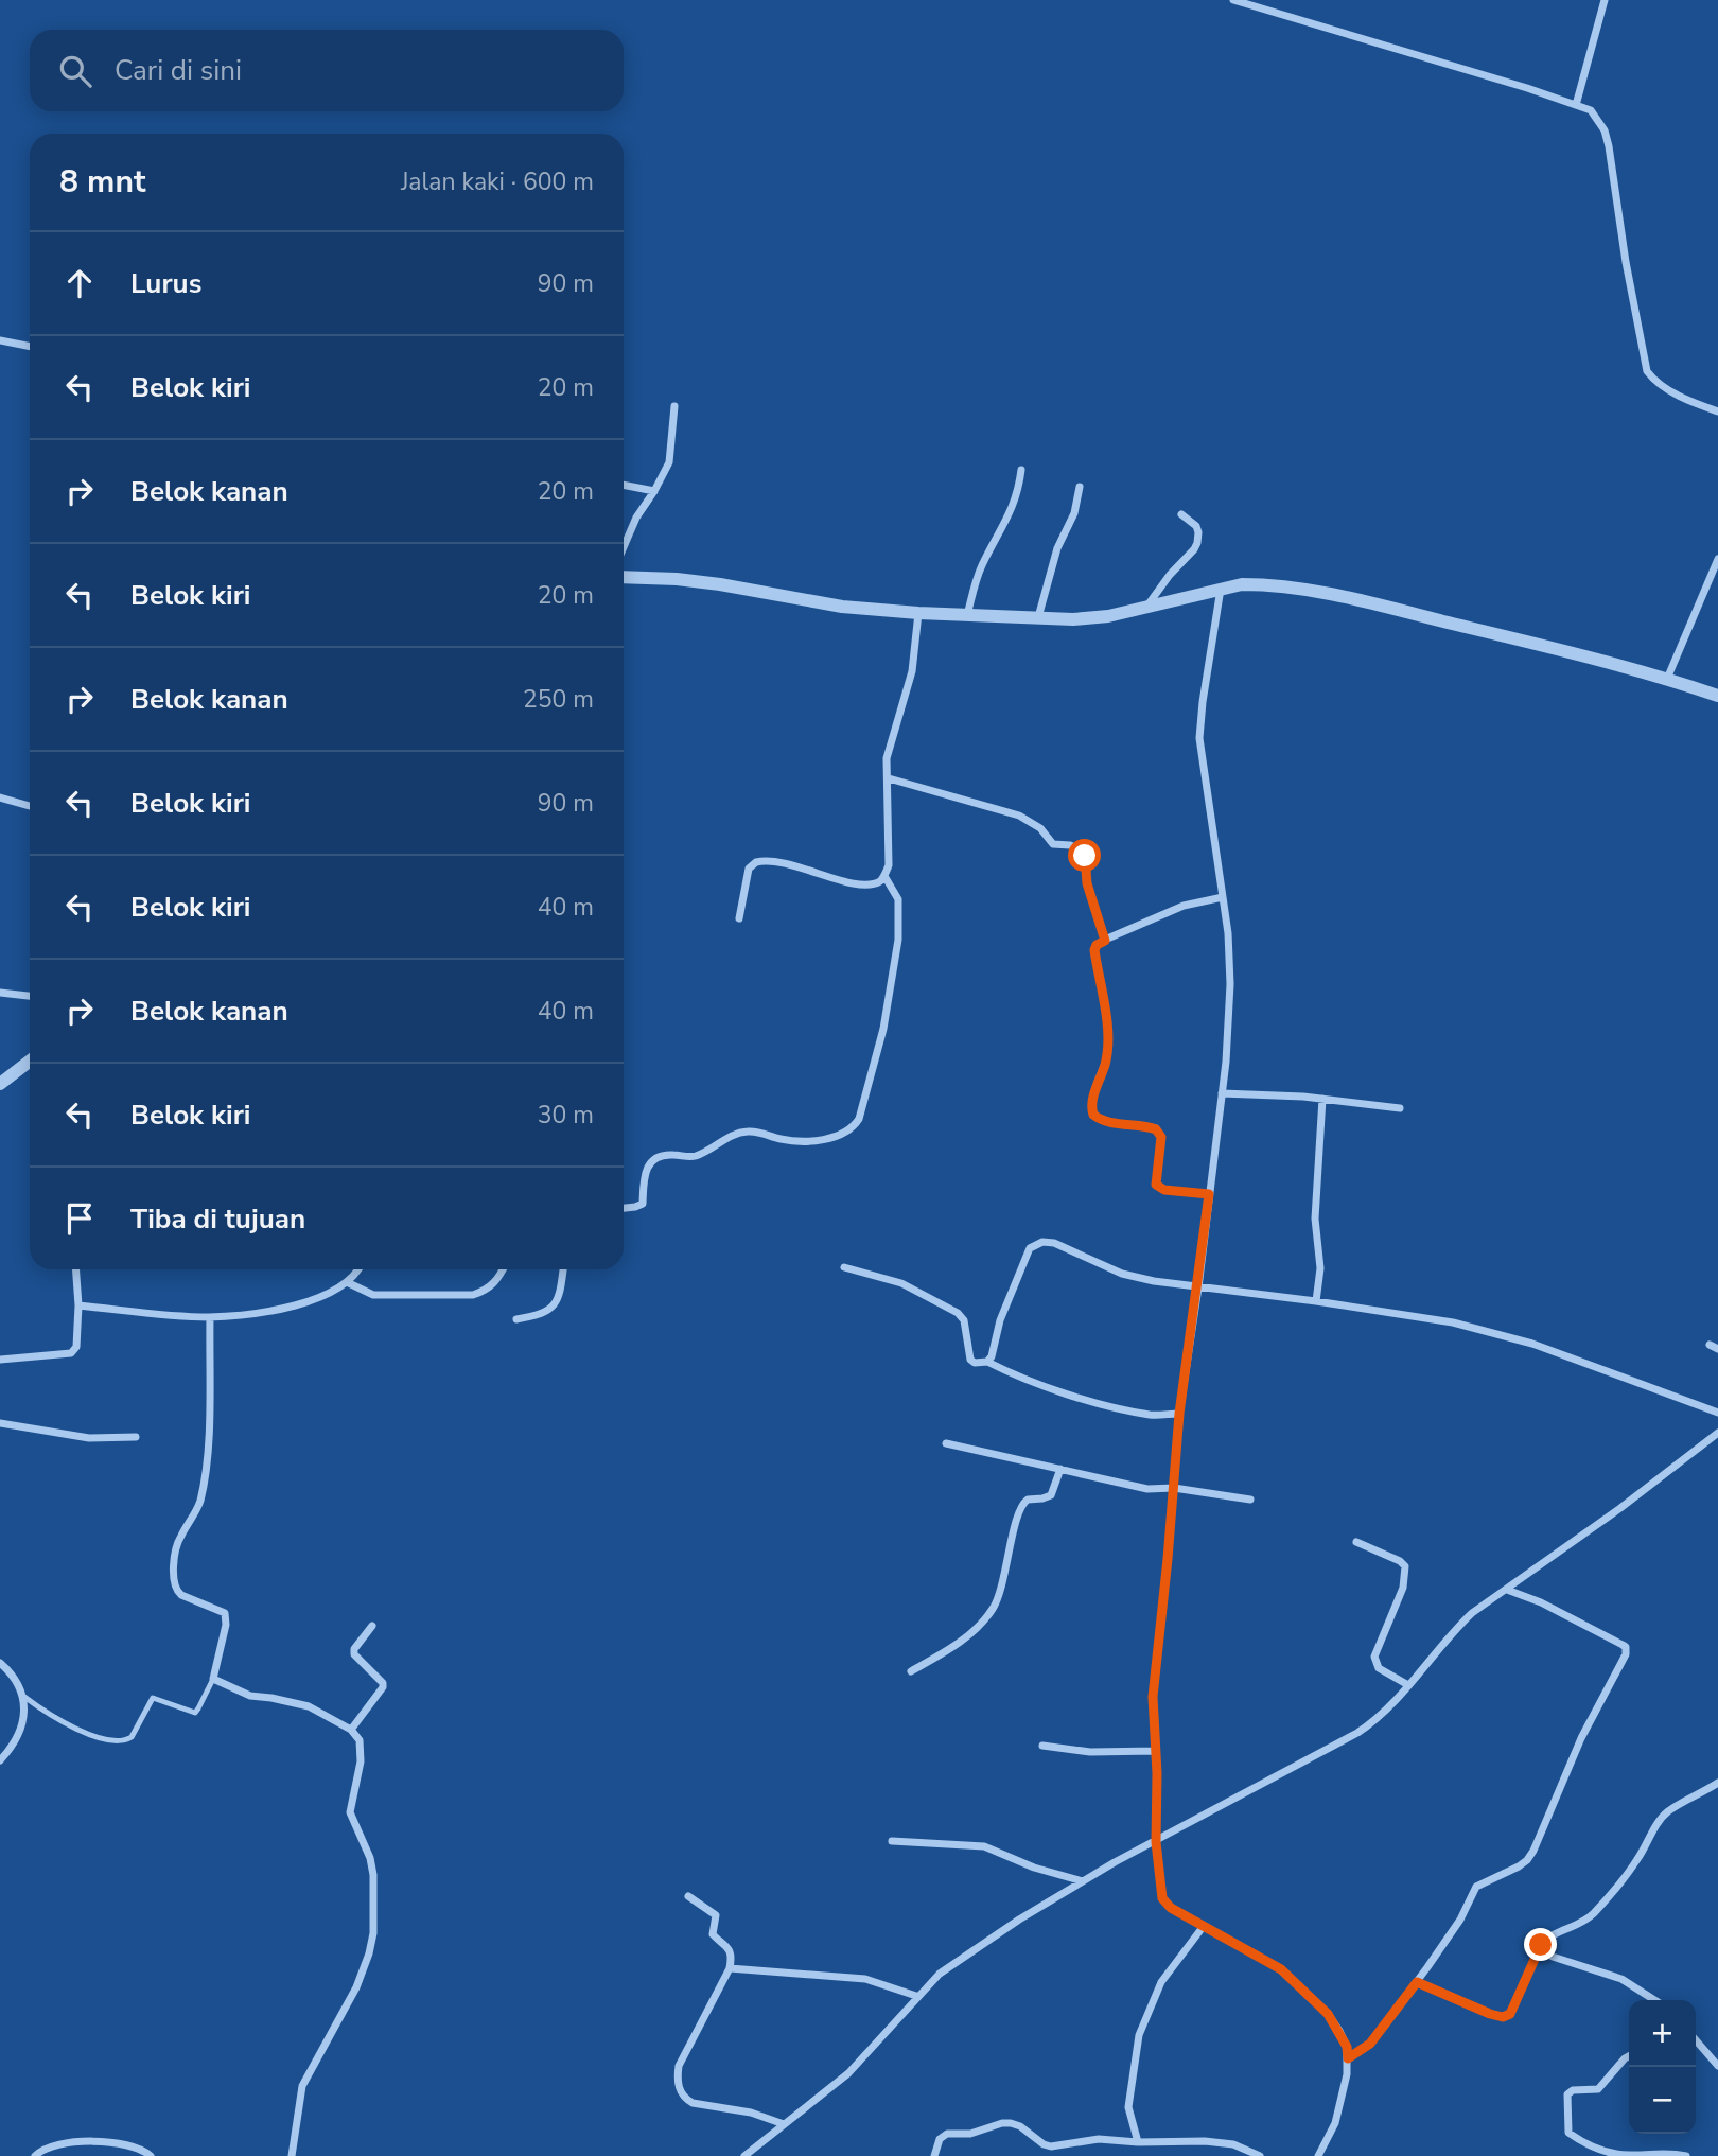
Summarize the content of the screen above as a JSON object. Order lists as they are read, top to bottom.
{
  "page": {
    "search": "Cari di sini",
    "heading": ["8 mnt", "Jalan kaki · 600 m"],
    "list": [
      ["Lurus", "90 m"],
      ["Belok kiri", "20 m"],
      ["Belok kanan", "20 m"],
      ["Belok kiri", "20 m"],
      ["Belok kanan", "250 m"],
      ["Belok kiri", "90 m"],
      ["Belok kiri", "40 m"],
      ["Belok kanan", "40 m"],
      ["Belok kiri", "30 m"],
      "Tiba di tujuan"
    ],
    "map_buttons": ["+", "−"]
  }
}
